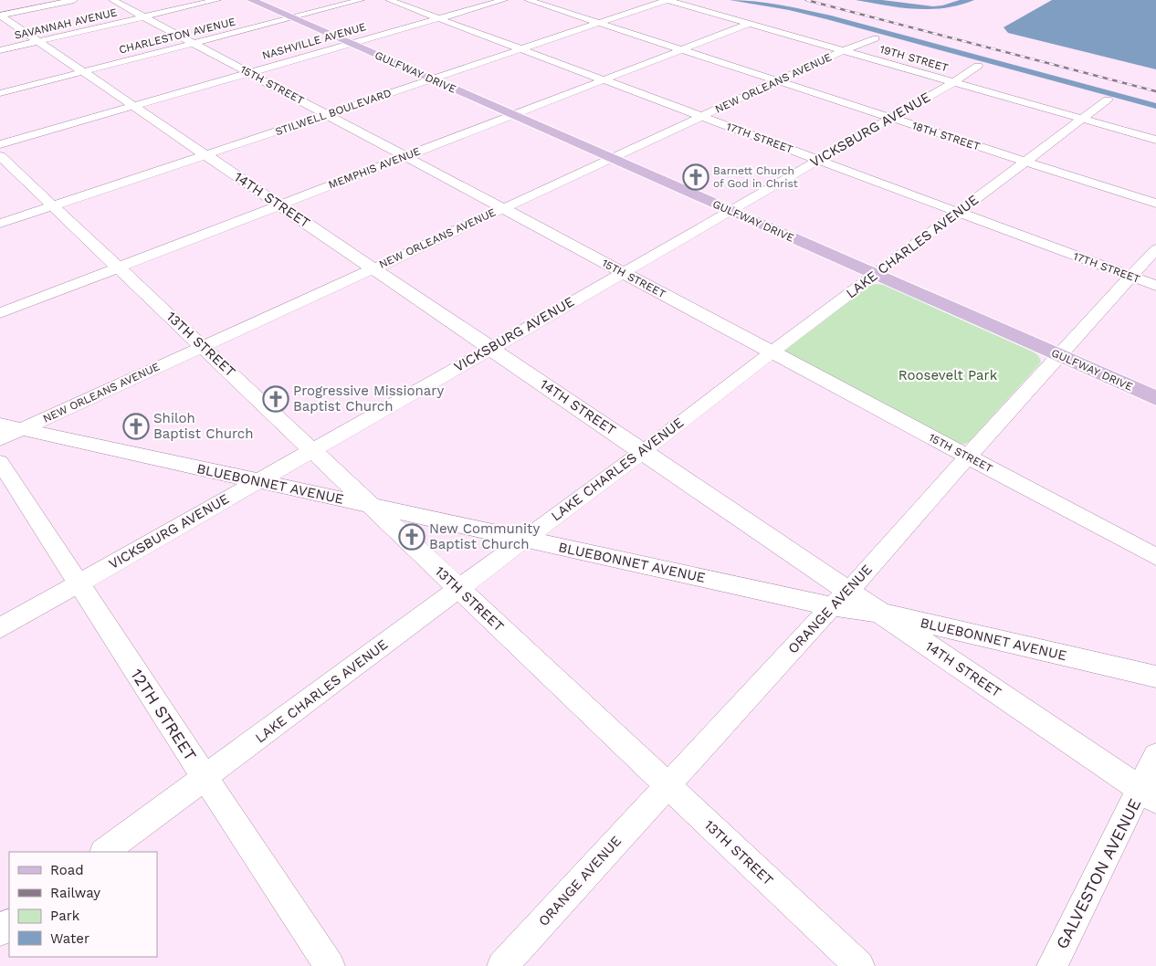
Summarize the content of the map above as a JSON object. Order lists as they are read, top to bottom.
{
  "streets": {
    "main road": ["GULFWAY DRIVE"],
    "street": [
      "SAVANNAH AVENUE",
      "CHARLESTON AVENUE",
      "NASHVILLE AVENUE",
      "19TH STREET",
      "NEW ORLEANS AVENUE",
      "15TH STREET",
      "STILWELL BOULEVARD",
      "VICKSBURG AVENUE",
      "18TH STREET",
      "17TH STREET",
      "MEMPHIS AVENUE",
      "14TH STREET",
      "LAKE CHARLES AVENUE",
      "13TH STREET",
      "BLUEBONNET AVENUE",
      "ORANGE AVENUE",
      "12TH STREET",
      "GALVESTON AVENUE"
    ]
  },
  "crossings": [
    ["SAVANNAH AVENUE", "15TH STREET"],
    ["SAVANNAH AVENUE", "14TH STREET"],
    ["CHARLESTON AVENUE", "GULFWAY DRIVE"],
    ["CHARLESTON AVENUE", "15TH STREET"],
    ["CHARLESTON AVENUE", "14TH STREET"],
    ["NASHVILLE AVENUE", "GULFWAY DRIVE"],
    ["NASHVILLE AVENUE", "15TH STREET"],
    ["NASHVILLE AVENUE", "17TH STREET"],
    ["NASHVILLE AVENUE", "14TH STREET"],
    ["19TH STREET", "NEW ORLEANS AVENUE"],
    ["19TH STREET", "STILWELL BOULEVARD"],
    ["19TH STREET", "VICKSBURG AVENUE"],
    ["19TH STREET", "MEMPHIS AVENUE"],
    ["19TH STREET", "LAKE CHARLES AVENUE"],
    ["GULFWAY DRIVE", "NEW ORLEANS AVENUE"],
    ["GULFWAY DRIVE", "STILWELL BOULEVARD"],
    ["GULFWAY DRIVE", "VICKSBURG AVENUE"],
    ["GULFWAY DRIVE", "MEMPHIS AVENUE"],
    ["GULFWAY DRIVE", "LAKE CHARLES AVENUE"],
    ["GULFWAY DRIVE", "ORANGE AVENUE"],
    ["NEW ORLEANS AVENUE", "15TH STREET"],
    ["NEW ORLEANS AVENUE", "18TH STREET"],
    ["NEW ORLEANS AVENUE", "17TH STREET"],
    ["NEW ORLEANS AVENUE", "14TH STREET"],
    ["NEW ORLEANS AVENUE", "13TH STREET"],
    ["NEW ORLEANS AVENUE", "BLUEBONNET AVENUE"],
    ["15TH STREET", "STILWELL BOULEVARD"],
    ["15TH STREET", "VICKSBURG AVENUE"],
    ["15TH STREET", "MEMPHIS AVENUE"],
    ["15TH STREET", "LAKE CHARLES AVENUE"],
    ["15TH STREET", "ORANGE AVENUE"],
    ["STILWELL BOULEVARD", "18TH STREET"],
    ["STILWELL BOULEVARD", "17TH STREET"],
    ["STILWELL BOULEVARD", "14TH STREET"],
    ["STILWELL BOULEVARD", "13TH STREET"],
    ["VICKSBURG AVENUE", "18TH STREET"],
    ["VICKSBURG AVENUE", "17TH STREET"],
    ["VICKSBURG AVENUE", "14TH STREET"],
    ["VICKSBURG AVENUE", "13TH STREET"],
    ["VICKSBURG AVENUE", "BLUEBONNET AVENUE"],
    ["VICKSBURG AVENUE", "12TH STREET"],
    ["18TH STREET", "MEMPHIS AVENUE"],
    ["18TH STREET", "LAKE CHARLES AVENUE"],
    ["17TH STREET", "MEMPHIS AVENUE"],
    ["17TH STREET", "LAKE CHARLES AVENUE"],
    ["17TH STREET", "ORANGE AVENUE"],
    ["MEMPHIS AVENUE", "14TH STREET"],
    ["MEMPHIS AVENUE", "13TH STREET"],
    ["14TH STREET", "LAKE CHARLES AVENUE"],
    ["14TH STREET", "BLUEBONNET AVENUE"],
    ["14TH STREET", "ORANGE AVENUE"],
    ["14TH STREET", "GALVESTON AVENUE"],
    ["LAKE CHARLES AVENUE", "13TH STREET"],
    ["LAKE CHARLES AVENUE", "BLUEBONNET AVENUE"],
    ["LAKE CHARLES AVENUE", "12TH STREET"],
    ["13TH STREET", "BLUEBONNET AVENUE"],
    ["13TH STREET", "ORANGE AVENUE"],
    ["BLUEBONNET AVENUE", "ORANGE AVENUE"]
  ],
  "parks": ["Roosevelt Park"],
  "places": {
    "church": [
      "Barnett Church of God in Christ",
      "Progressive Missionary Baptist Church",
      "Shiloh Baptist Church",
      "New Community Baptist Church"
    ]
  },
  "legend": [
    "Road",
    "Railway",
    "Park",
    "Water"
  ]
}
